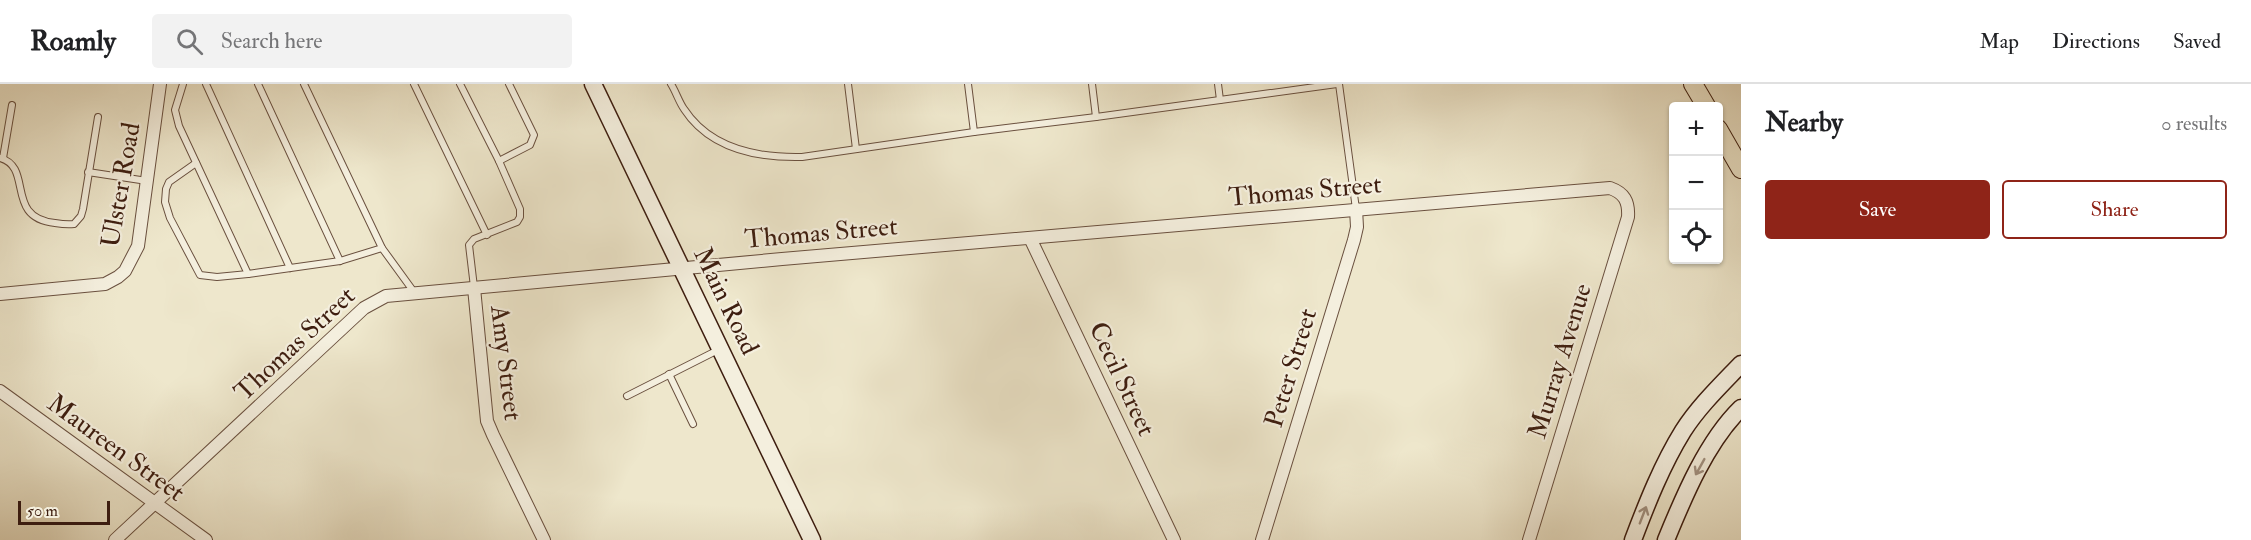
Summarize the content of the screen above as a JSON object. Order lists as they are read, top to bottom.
{
  "streets": {
    "main road": ["Main Road"],
    "street": [
      "Ulster Road",
      "Thomas Street",
      "Murray Avenue",
      "Amy Street",
      "Peter Street",
      "Cecil Street",
      "Maureen Street"
    ]
  },
  "crossings": [
    ["Thomas Street", "Main Road"],
    ["Thomas Street", "Murray Avenue"],
    ["Thomas Street", "Amy Street"],
    ["Thomas Street", "Peter Street"],
    ["Thomas Street", "Cecil Street"],
    ["Thomas Street", "Maureen Street"]
  ],
  "scale_bar": "50 m",
  "page": {
    "header": "Roamly",
    "search": "Search here",
    "nav": ["Map", "Directions", "Saved"],
    "heading": ["Nearby", "0 results"],
    "map_buttons": ["+", "−"],
    "buttons": ["Save", "Share"],
    "scale": "50 m"
  }
}
